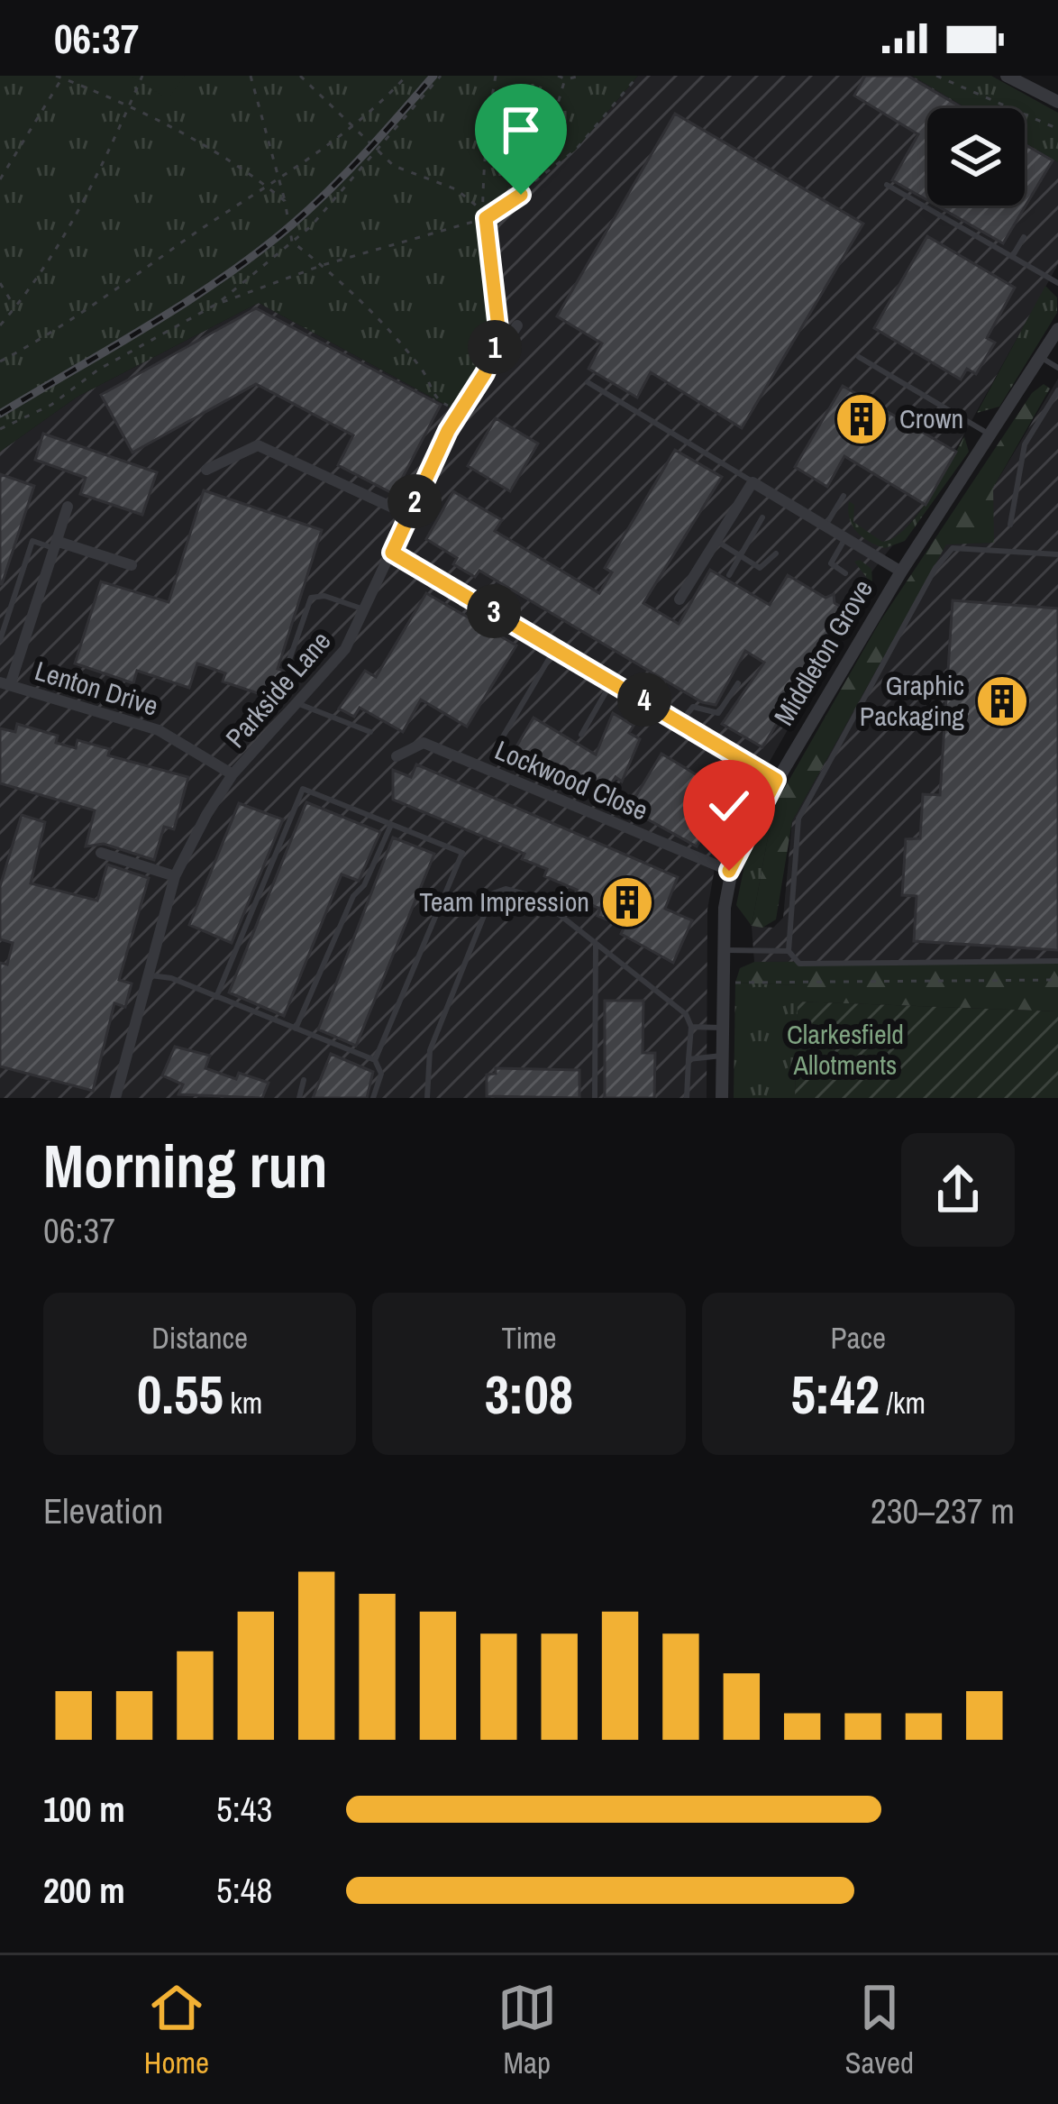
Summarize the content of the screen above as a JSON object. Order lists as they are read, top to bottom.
{
  "streets": {
    "street": [
      "Middleton Grove",
      "Lenton Drive",
      "Parkside Lane",
      "Lockwood Close"
    ]
  },
  "crossings": [
    ["Middleton Grove", "Lockwood Close"],
    ["Lenton Drive", "Parkside Lane"]
  ],
  "parks": ["Clarkesfield Allotments"],
  "places": {
    "building": ["Crown", "Graphic Packaging", "Team Impression"]
  },
  "page": {
    "status": "06:37",
    "pins": [
      "1",
      "2",
      "3",
      "4"
    ],
    "heading": ["Morning run", "06:37"],
    "stats": [
      ["Distance", "0.55 km"],
      ["Time", "3:08"],
      ["Pace", "5:42 /km"]
    ],
    "chart": ["Elevation", "230–237 m"],
    "list": [
      {
        "name": "100 m",
        "note": "5:43"
      },
      {
        "name": "200 m",
        "note": "5:48"
      }
    ],
    "tabs": ["Home", "Map", "Saved"]
  }
}
